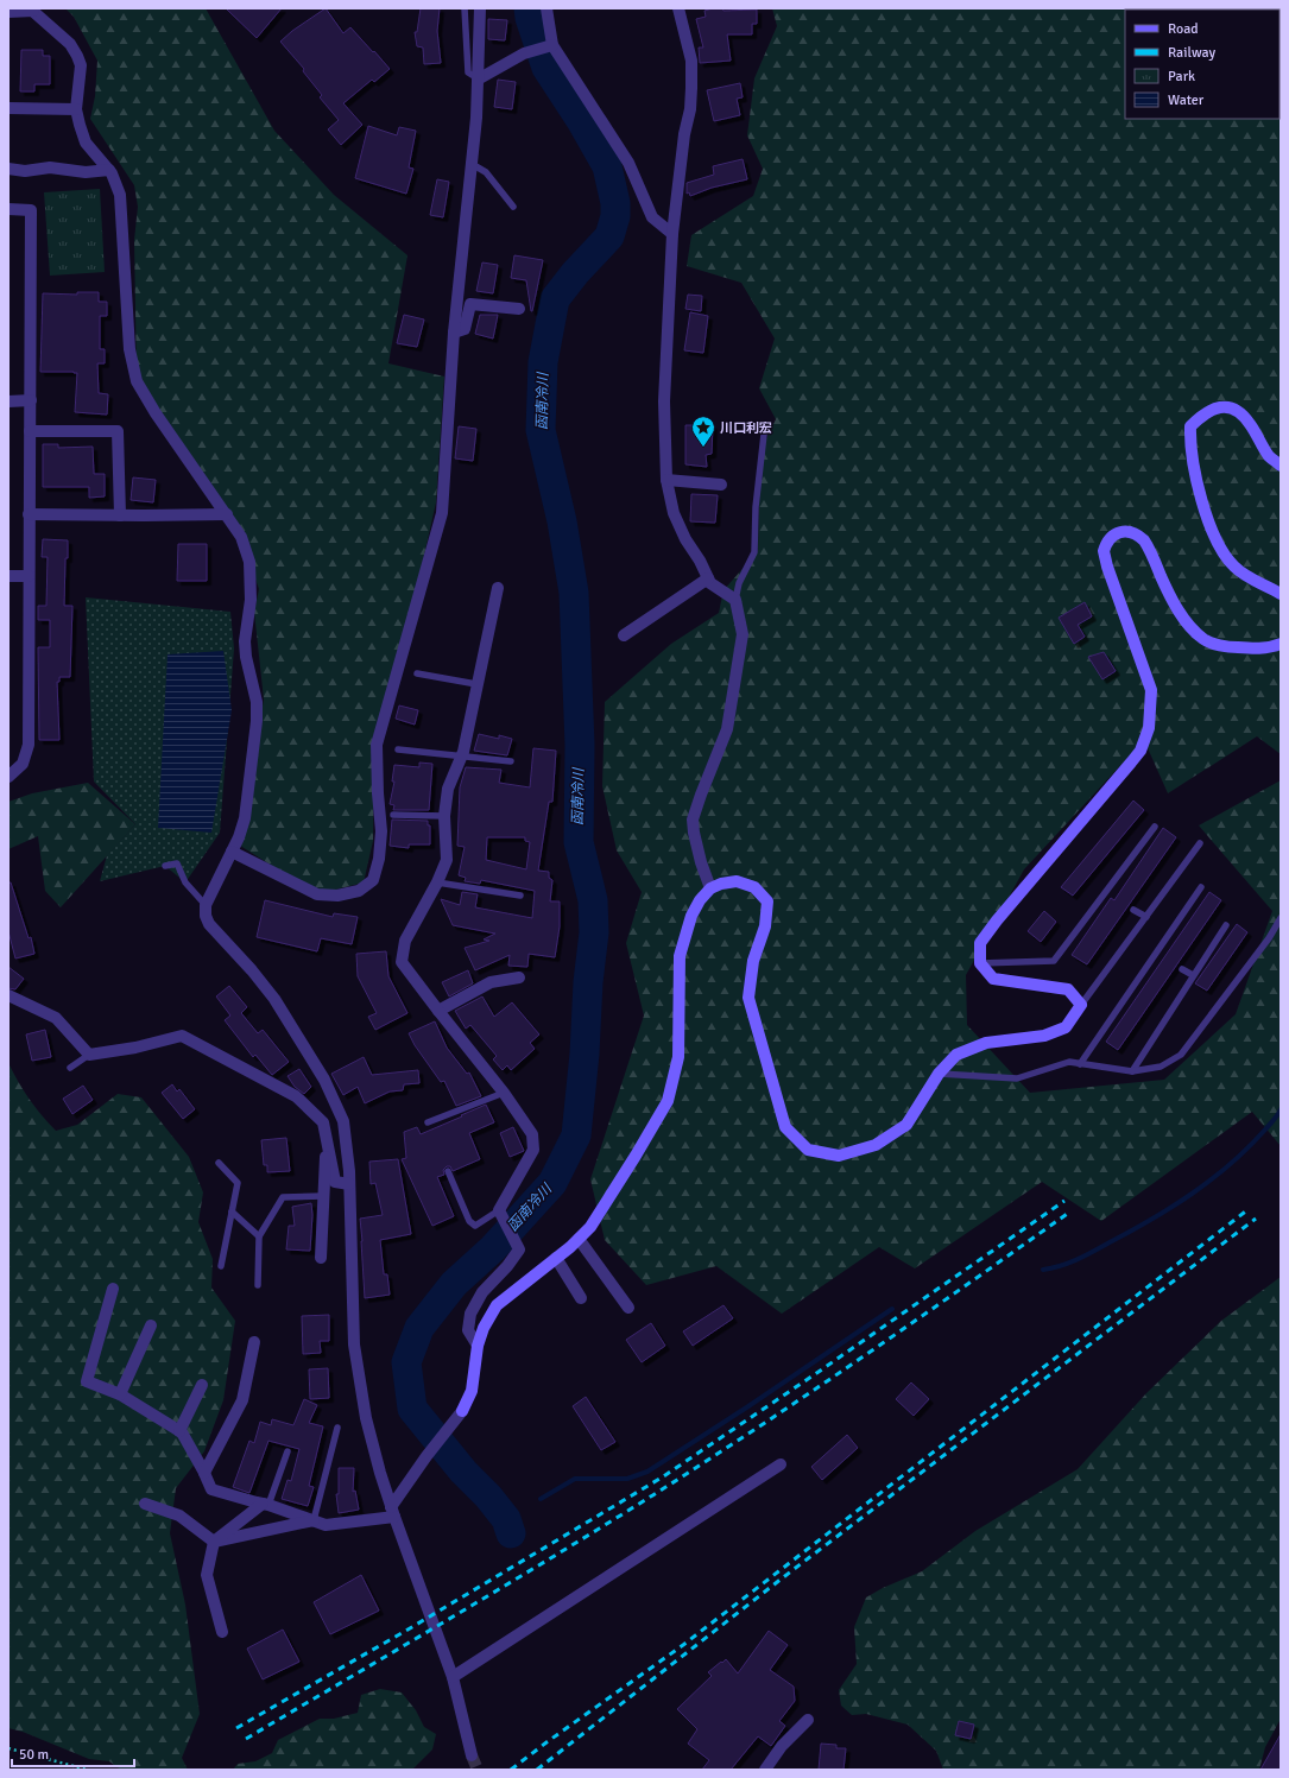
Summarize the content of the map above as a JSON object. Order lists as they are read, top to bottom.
{
  "water": ["函南冷川"],
  "places": {
    "place": ["川口利宏"]
  },
  "legend": [
    "Road",
    "Railway",
    "Park",
    "Water"
  ],
  "scale_bar": "50 m"
}
